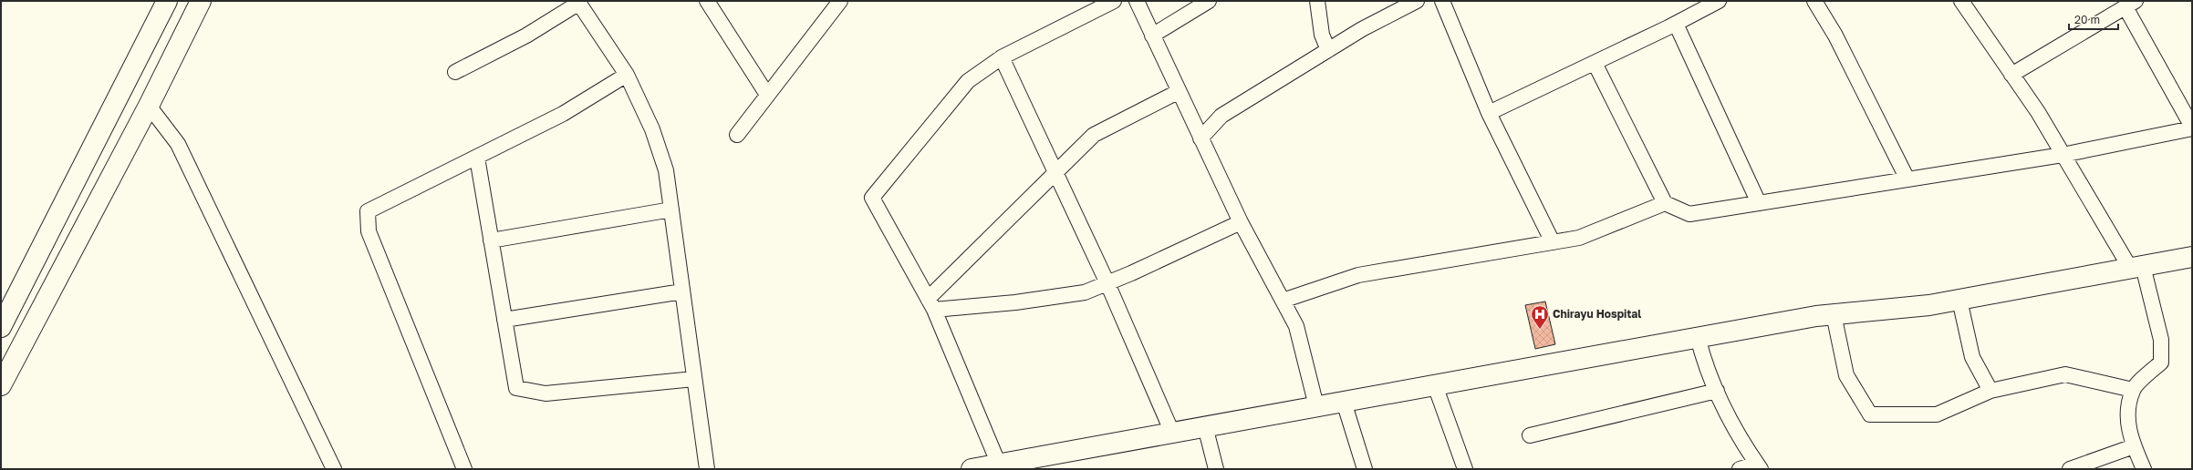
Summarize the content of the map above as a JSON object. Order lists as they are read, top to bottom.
{
  "places": {
    "hospital": ["Chirayu Hospital"]
  },
  "scale_bar": "20 m"
}
